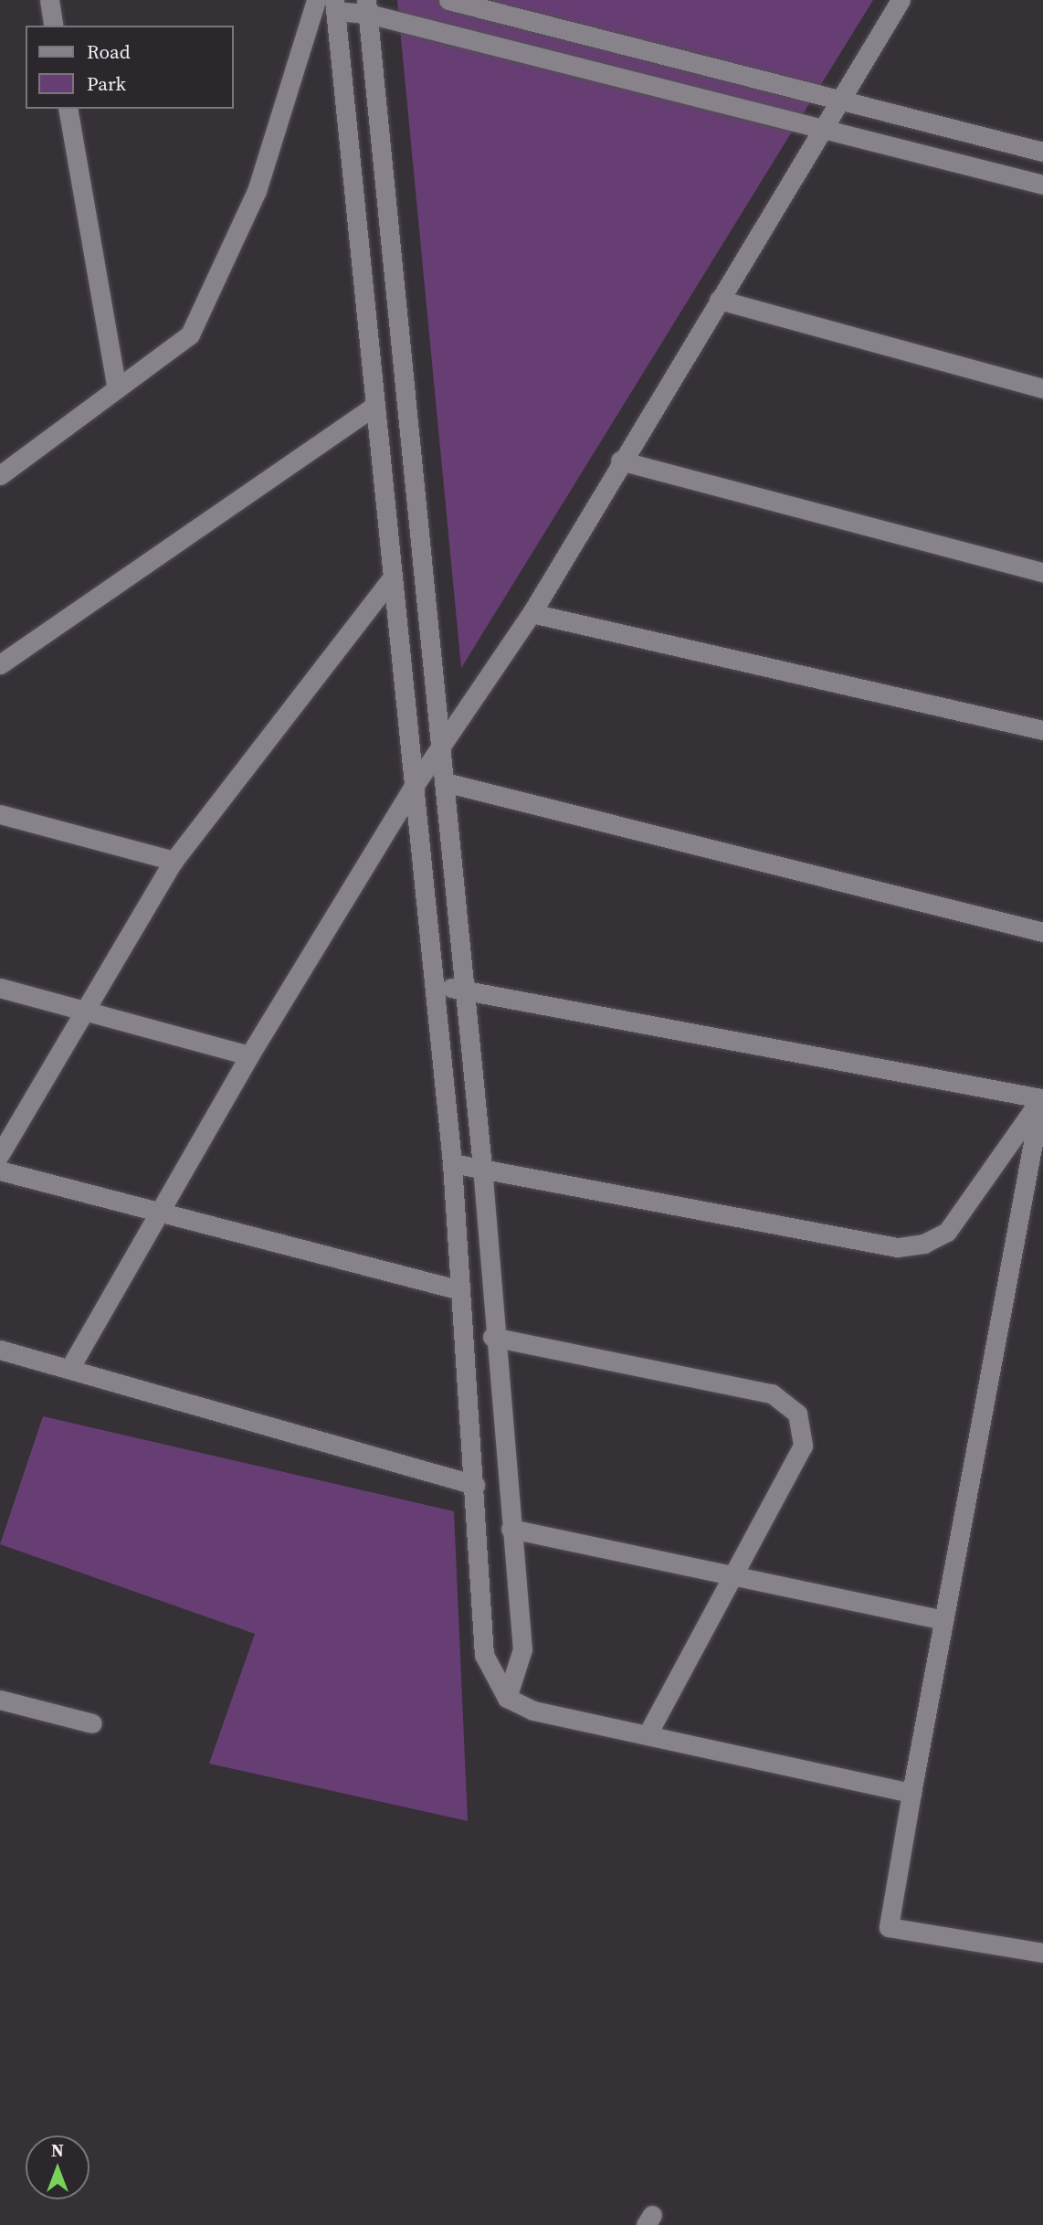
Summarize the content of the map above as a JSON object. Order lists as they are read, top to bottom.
{
  "legend": ["Road", "Park"],
  "north": "top"
}
